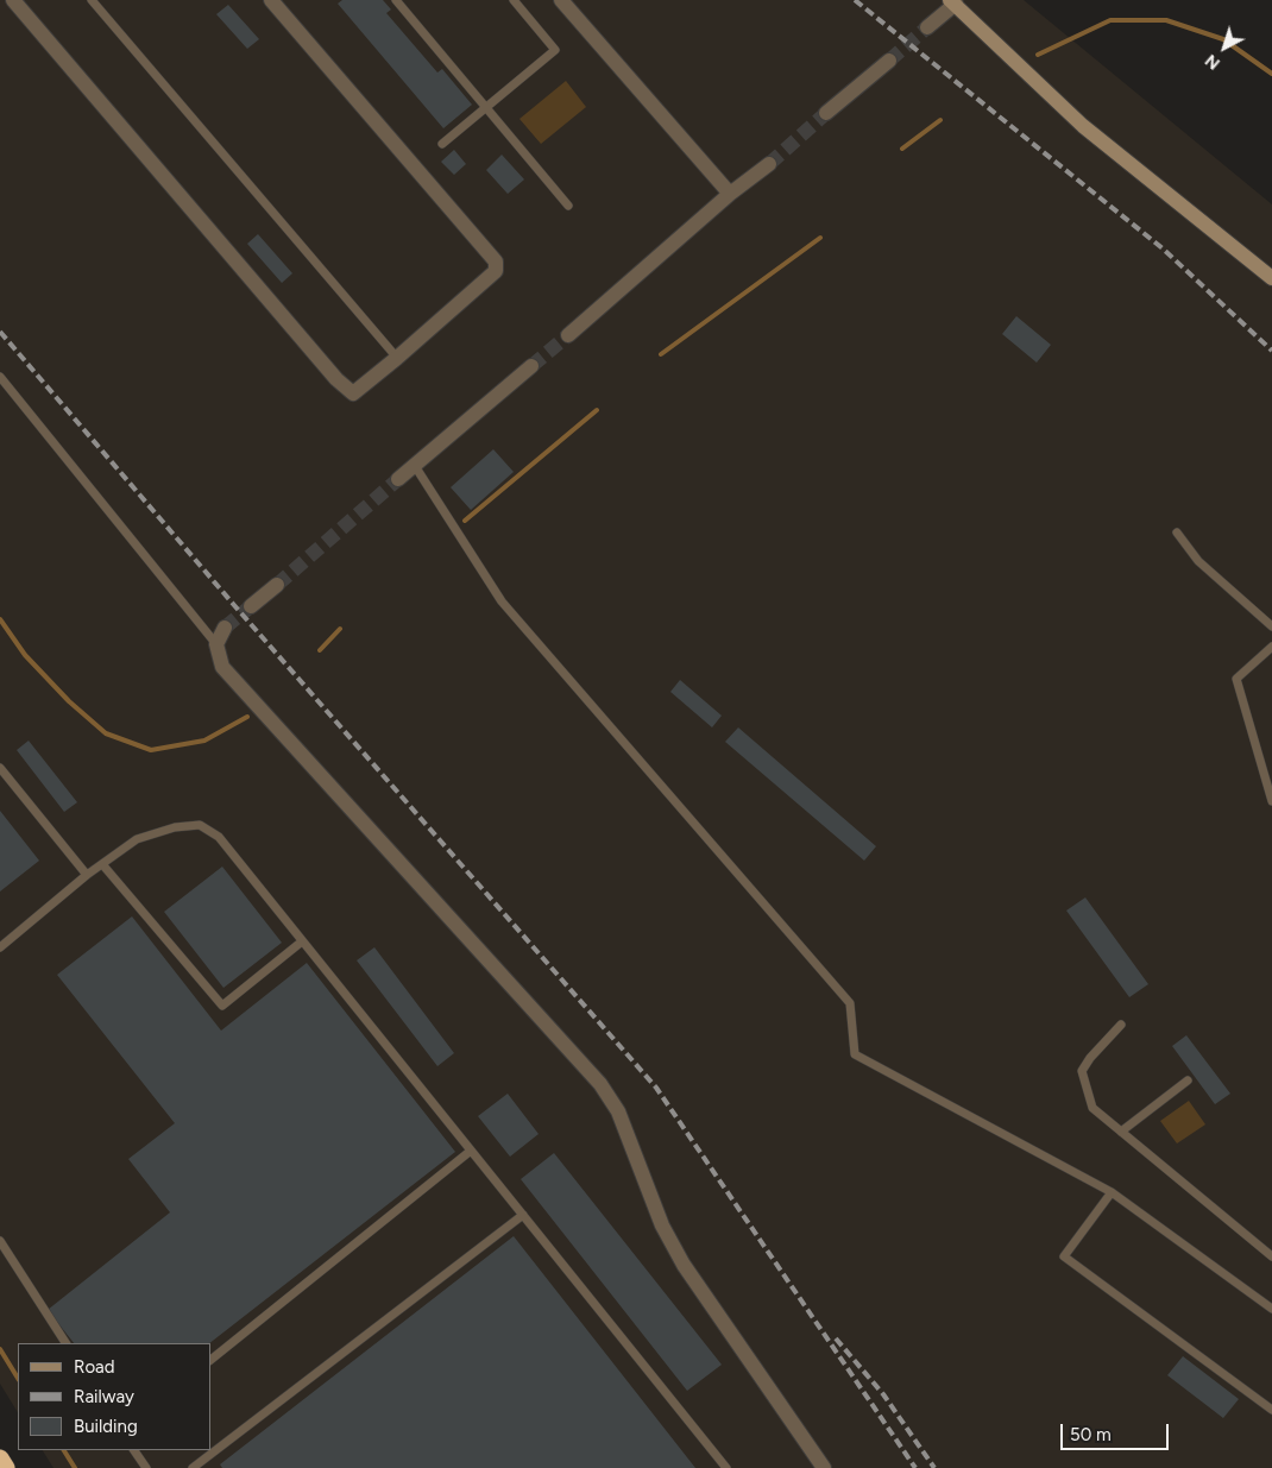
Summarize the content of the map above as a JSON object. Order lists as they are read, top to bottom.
{
  "legend": ["Road", "Railway", "Building"],
  "scale_bar": "50 m",
  "north": "bottom left"
}
